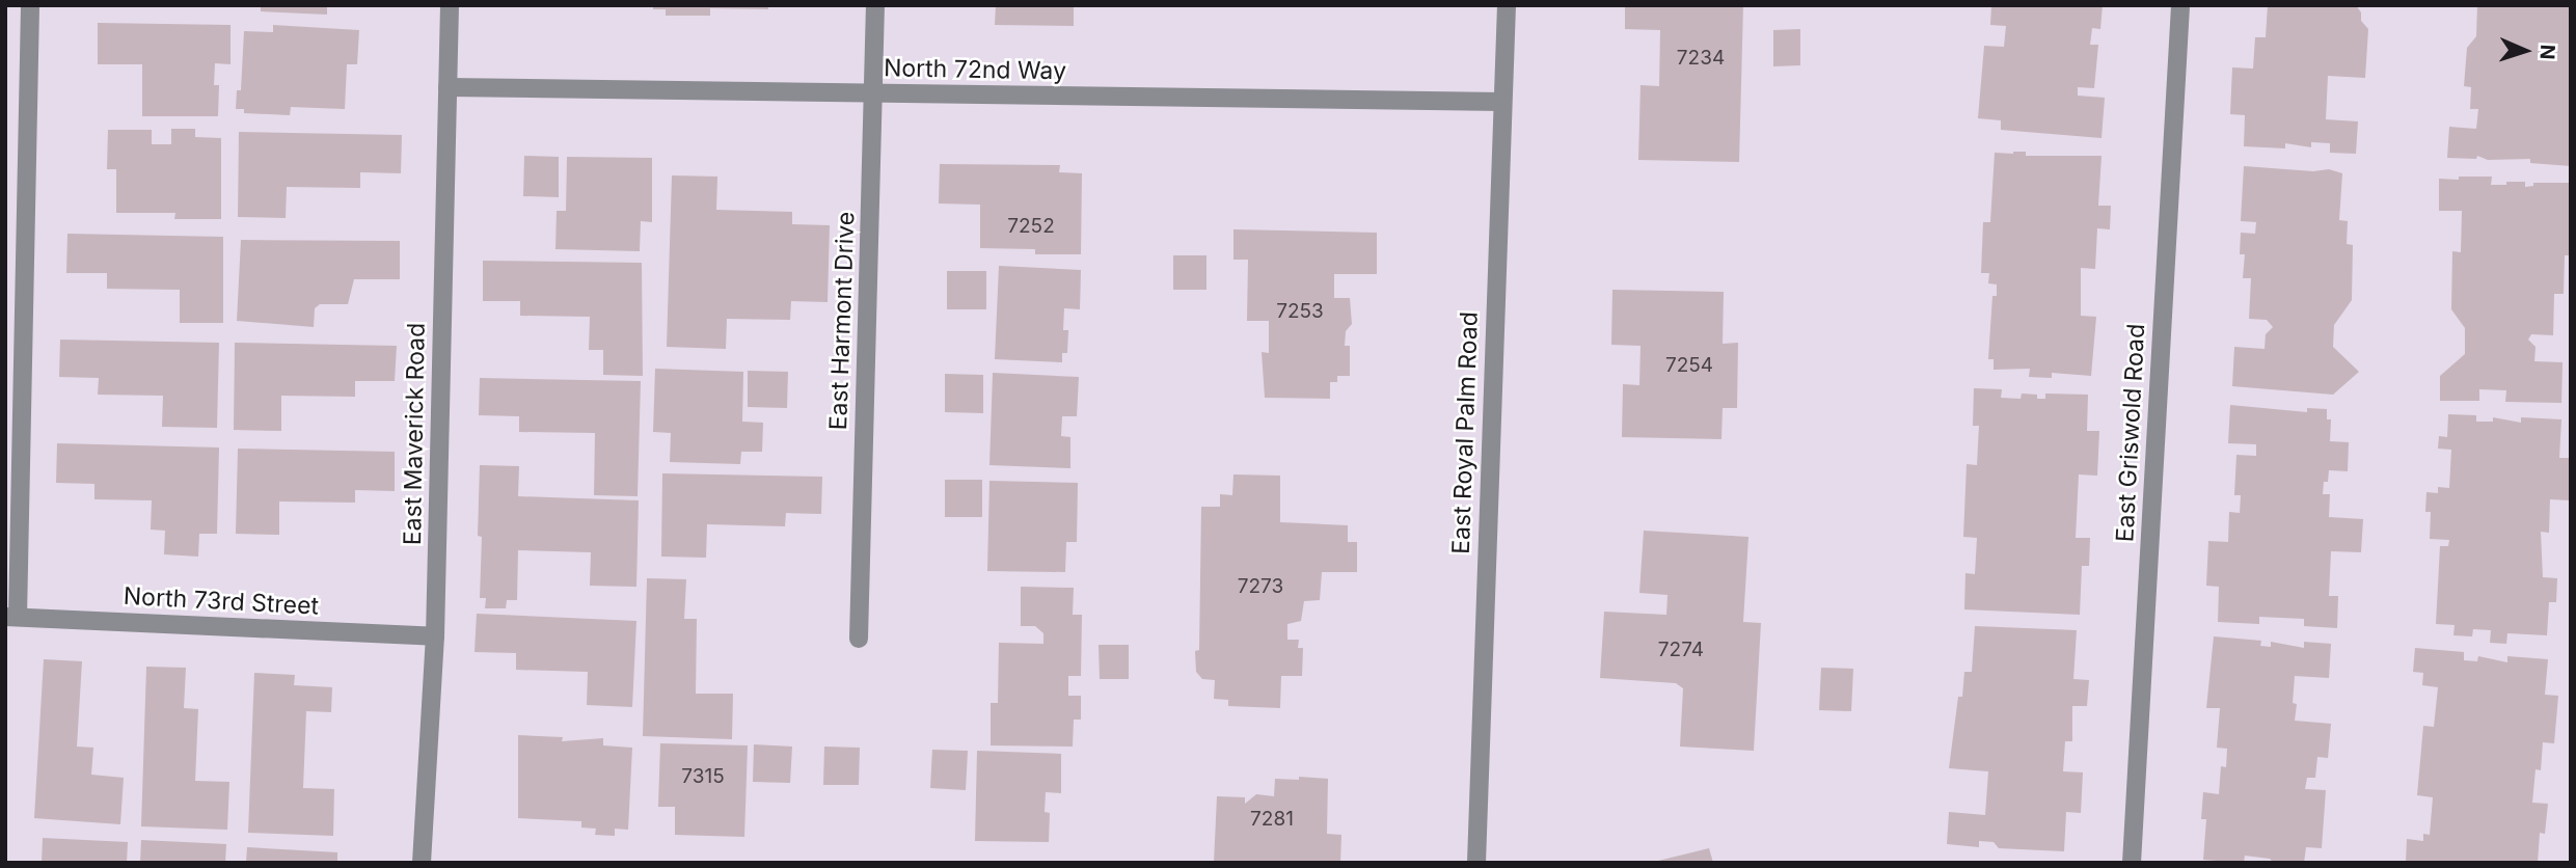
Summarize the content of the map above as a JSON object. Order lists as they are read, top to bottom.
{
  "streets": {
    "street": [
      "North 72nd Way",
      "East Harmont Drive",
      "East Royal Palm Road",
      "East Griswold Road",
      "East Maverick Road",
      "North 73rd Street"
    ]
  },
  "crossings": [
    ["North 72nd Way", "East Harmont Drive"],
    ["North 72nd Way", "East Royal Palm Road"],
    ["North 72nd Way", "East Maverick Road"],
    ["East Maverick Road", "North 73rd Street"]
  ],
  "house_numbers": [
    "7234",
    "7252",
    "7253",
    "7254",
    "7273",
    "7274",
    "7315",
    "7281"
  ],
  "north": "right"
}
